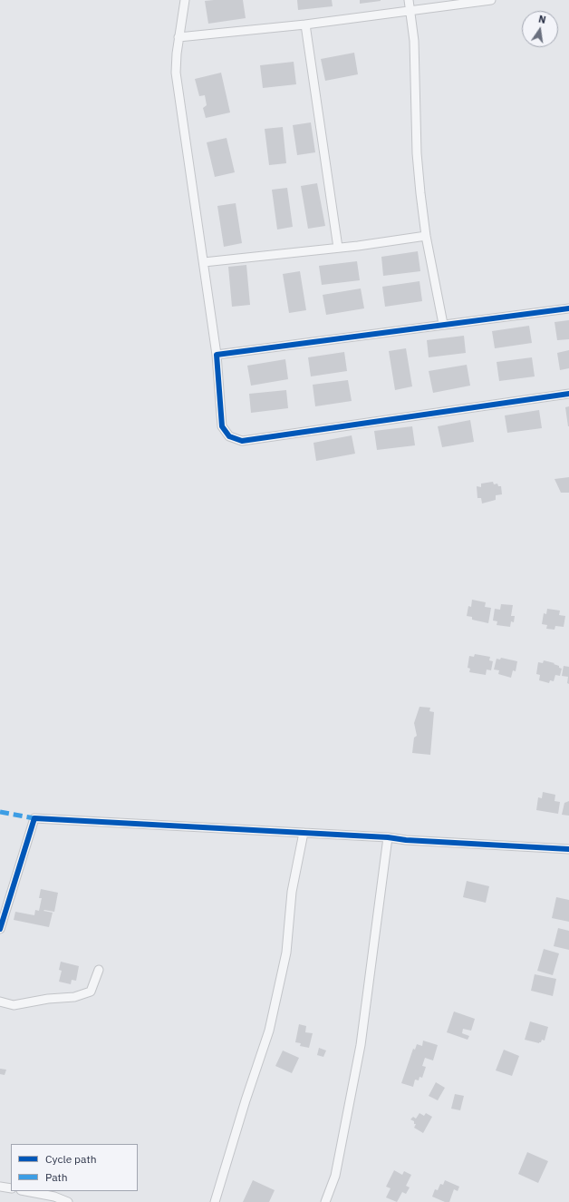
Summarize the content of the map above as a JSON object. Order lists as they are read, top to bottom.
{
  "legend": ["Cycle path", "Path"],
  "north": "top"
}
